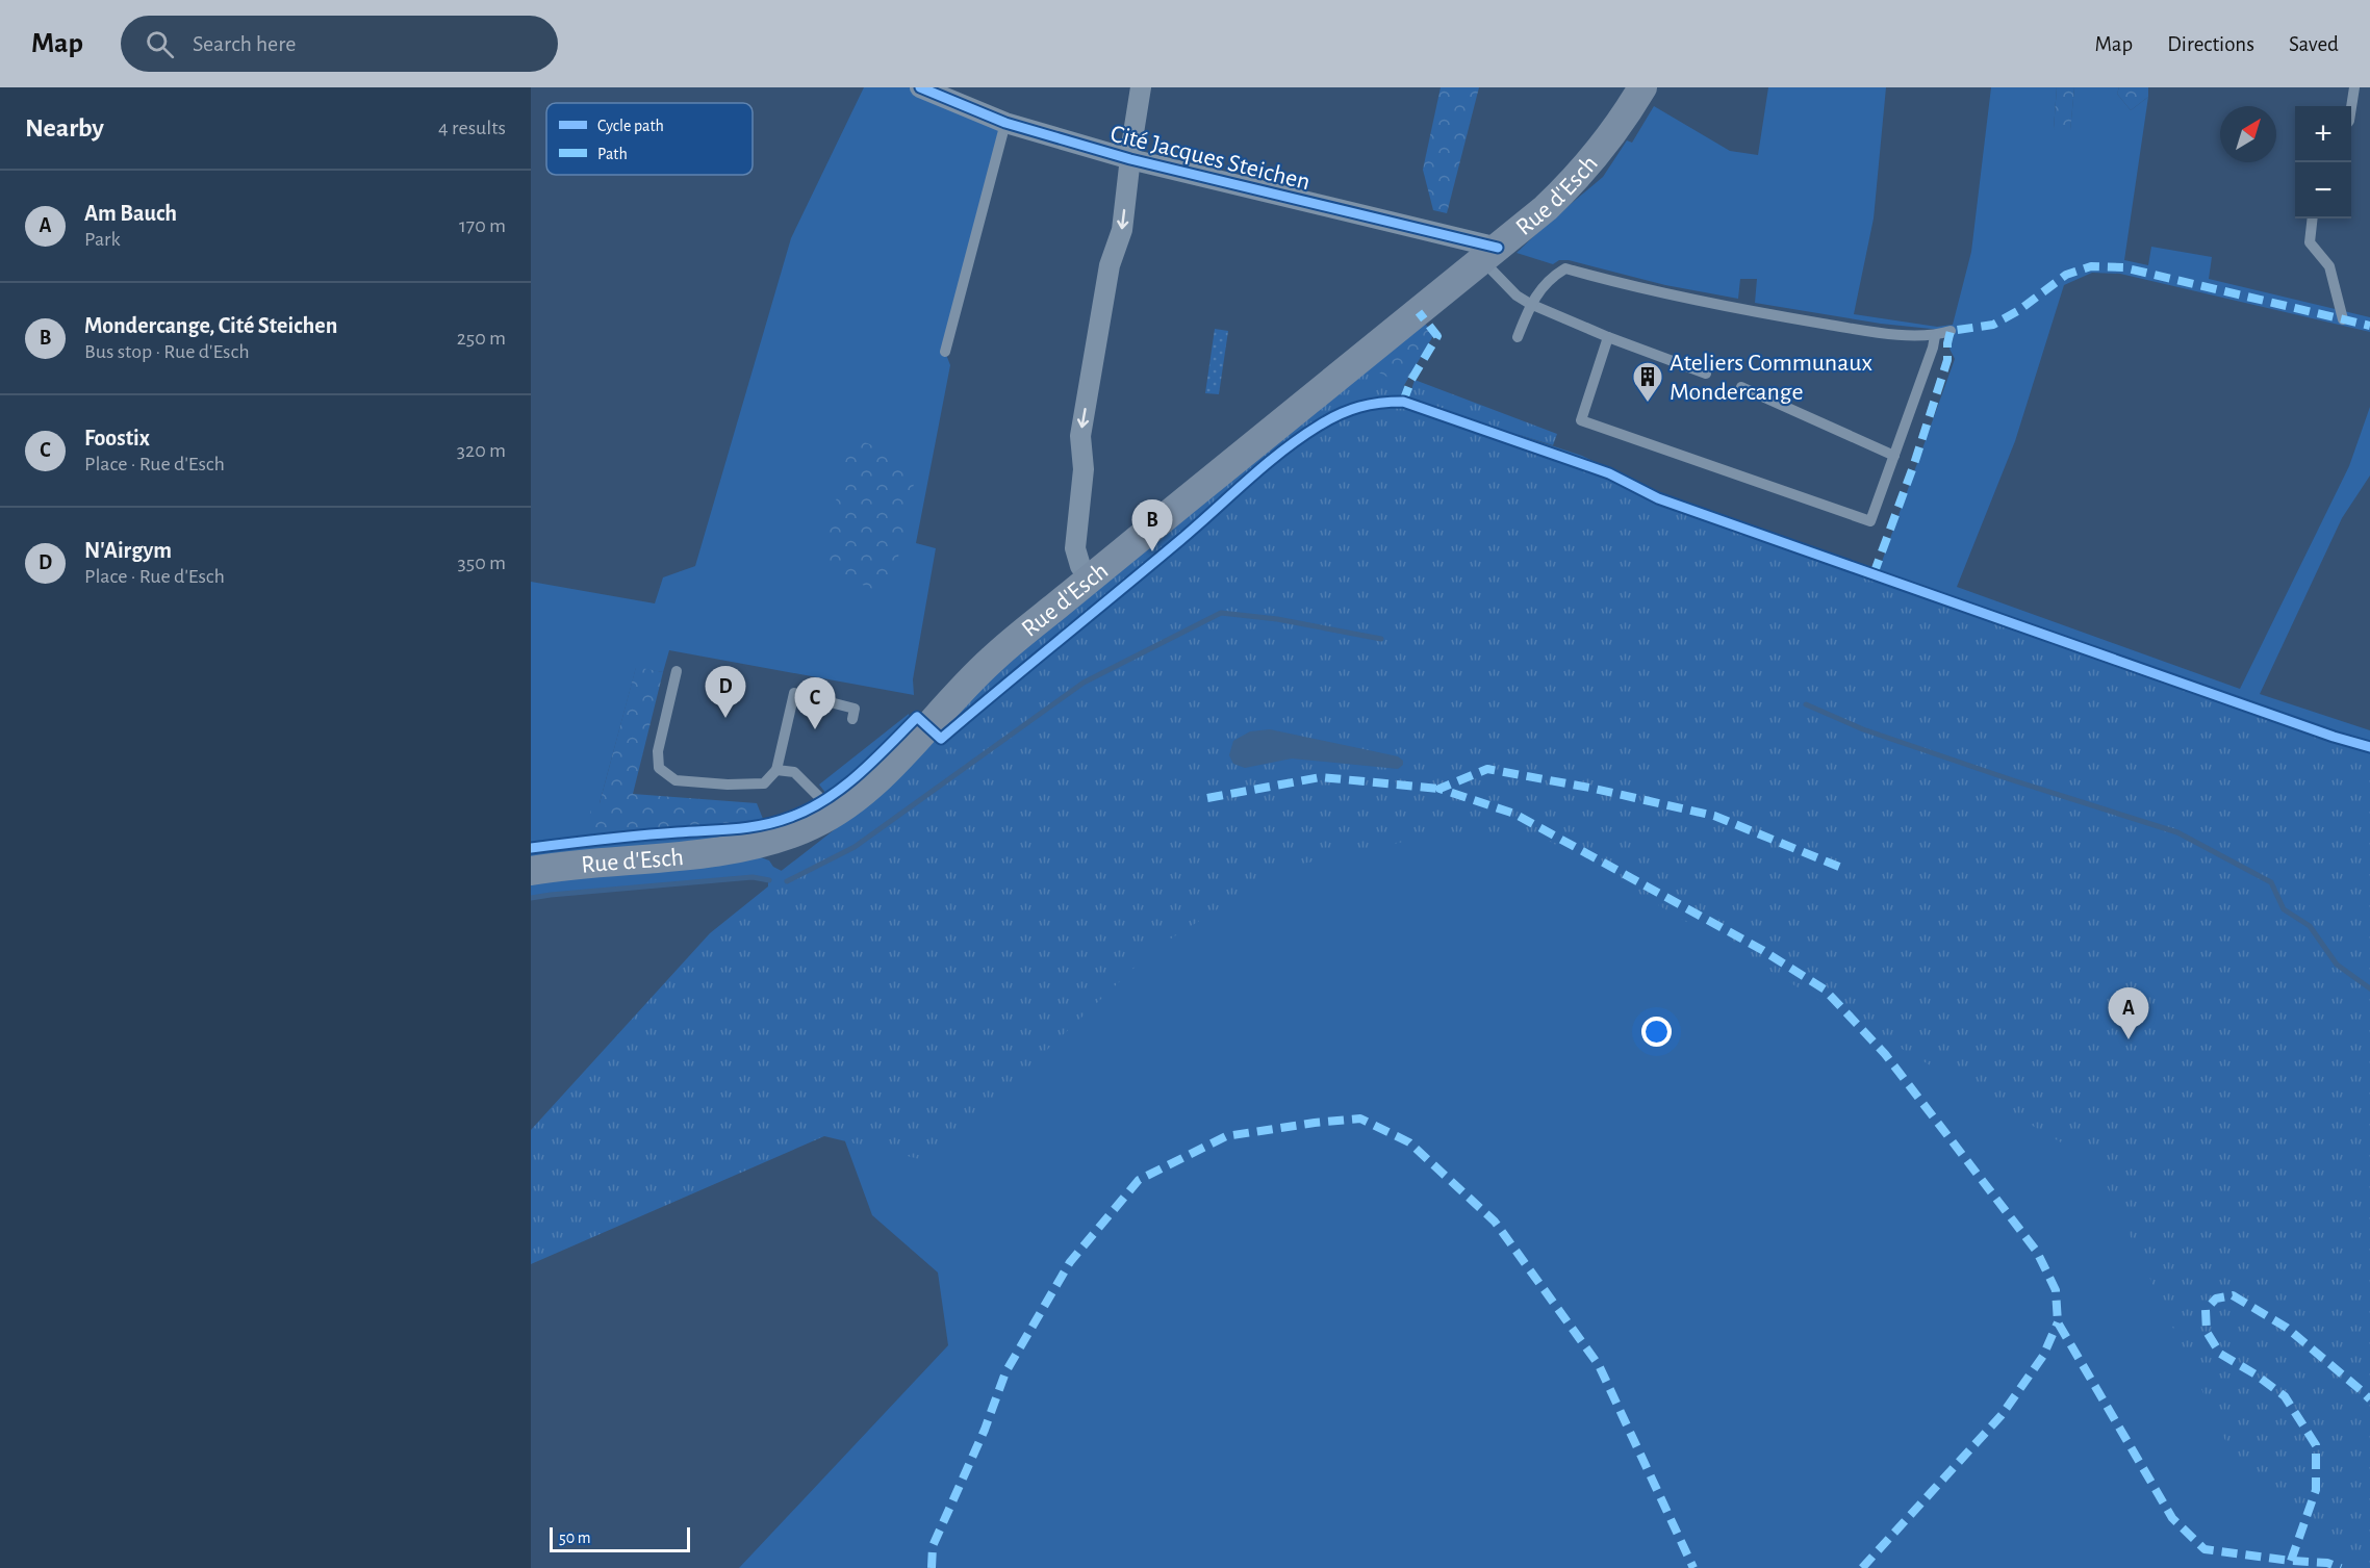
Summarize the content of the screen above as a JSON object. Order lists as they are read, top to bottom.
{
  "streets": {
    "main road": ["Rue d'Esch"],
    "street": ["Cité Jacques Steichen"]
  },
  "crossings": [
    ["Cité Jacques Steichen", "Rue d'Esch"]
  ],
  "one_way": ["Cité Jacques Steichen"],
  "places": {
    "building": ["Ateliers Communaux Mondercange"]
  },
  "legend": ["Cycle path", "Path"],
  "scale_bar": "50 m",
  "north": "top right",
  "page": {
    "header": "Map",
    "search": "Search here",
    "nav": ["Map", "Directions", "Saved"],
    "heading": ["Nearby", "4 results"],
    "map_buttons": ["+", "−"],
    "list": [
      {
        "mark": "A",
        "name": "Am Bauch",
        "note": "Park",
        "value": "170 m"
      },
      {
        "mark": "B",
        "name": "Mondercange, Cité Steichen",
        "note": "Bus stop · Rue d'Esch",
        "value": "250 m"
      },
      {
        "mark": "C",
        "name": "Foostix",
        "note": "Place · Rue d'Esch",
        "value": "320 m"
      },
      {
        "mark": "D",
        "name": "N'Airgym",
        "note": "Place · Rue d'Esch",
        "value": "350 m"
      }
    ],
    "pins": [
      "B",
      "D",
      "C",
      "A"
    ],
    "scale": "50 m"
  }
}
